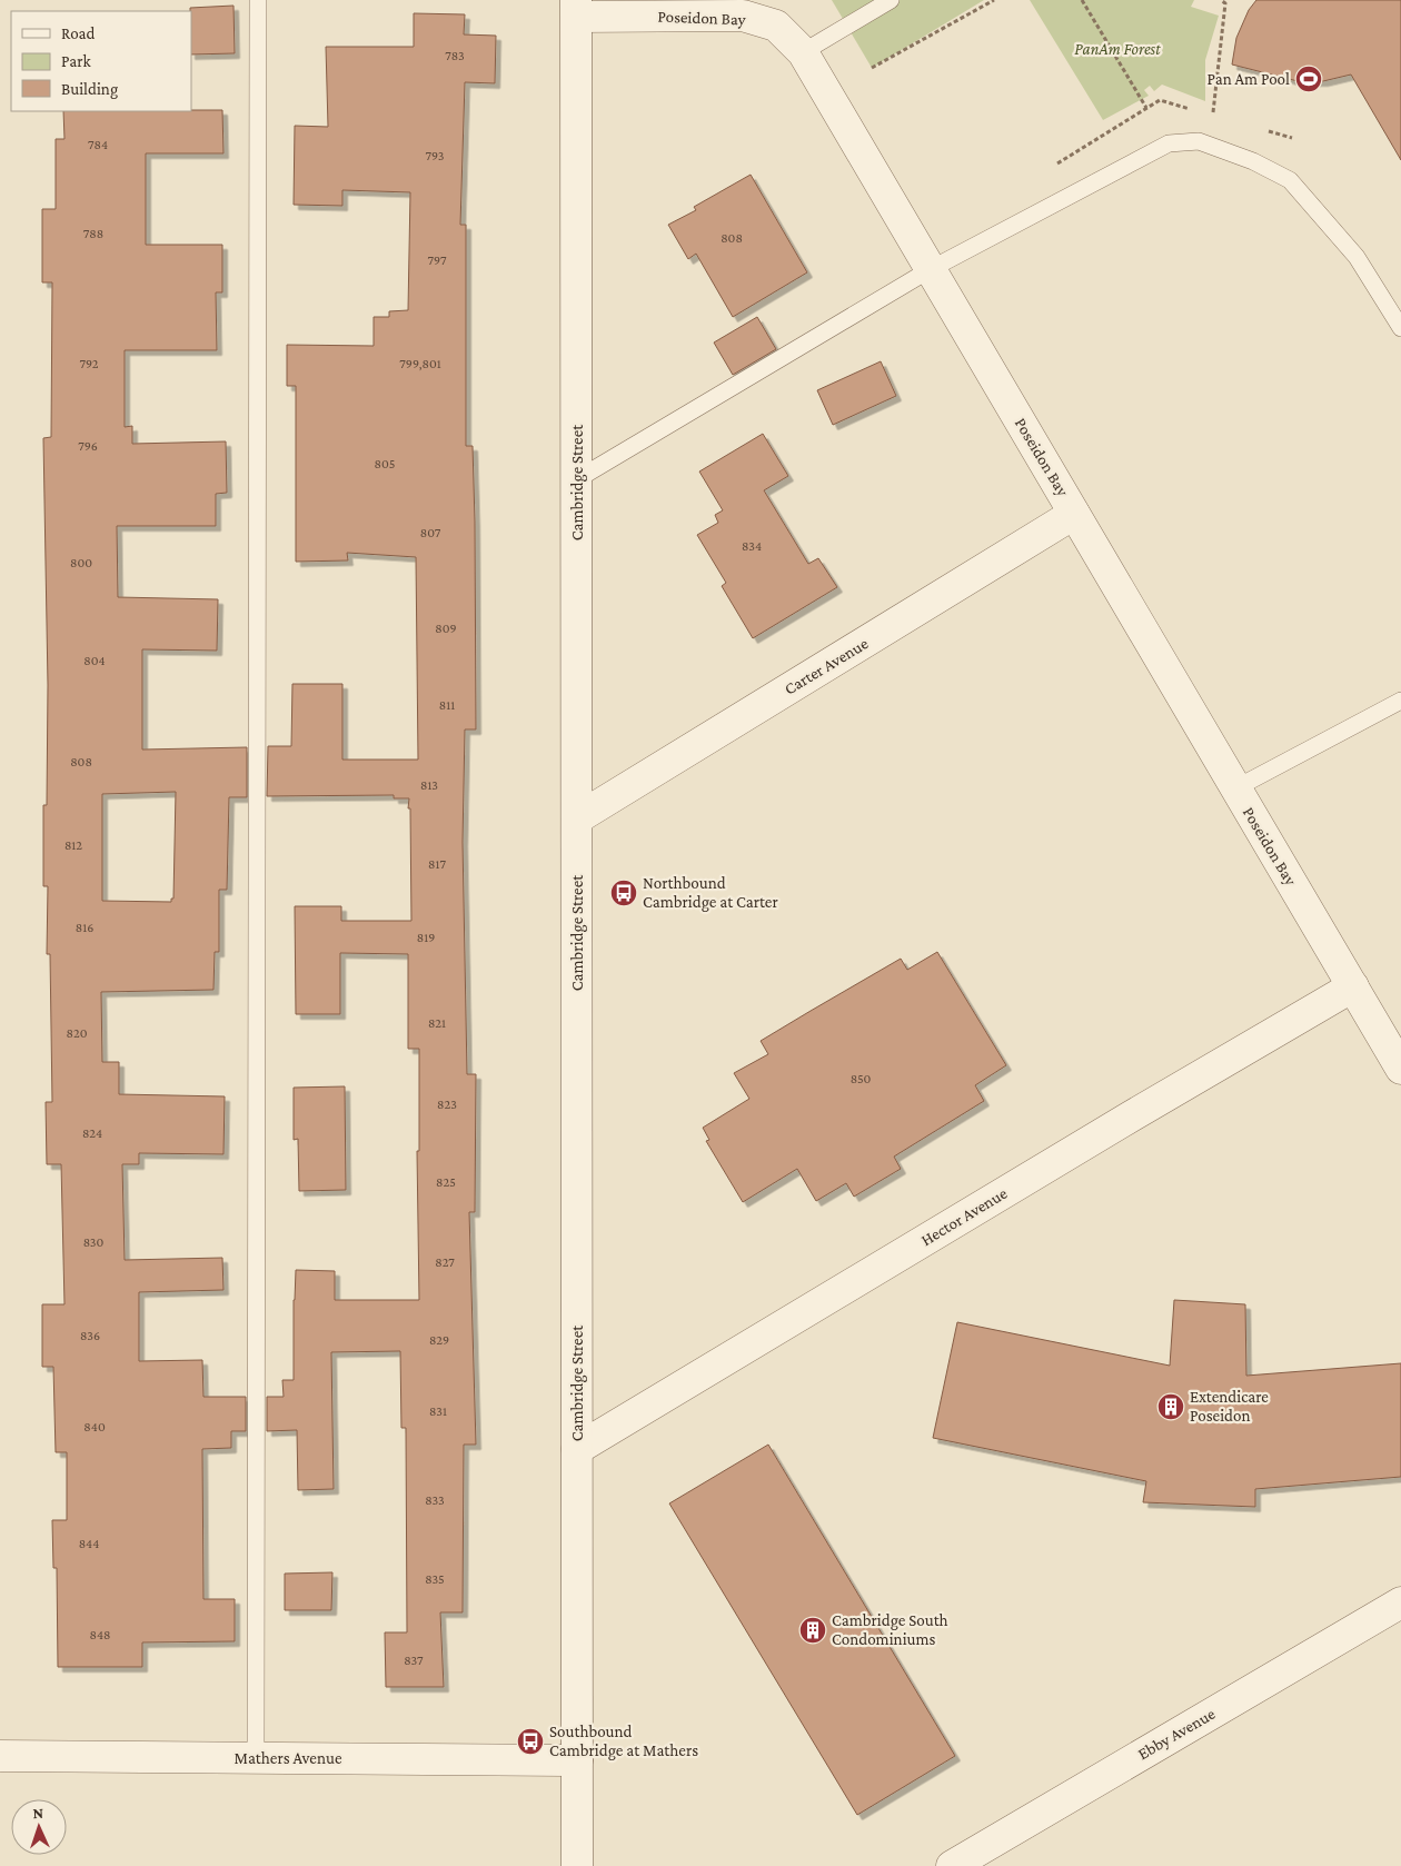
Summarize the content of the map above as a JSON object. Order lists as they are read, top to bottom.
{
  "streets": {
    "street": [
      "Poseidon Bay",
      "Cambridge Street",
      "Carter Avenue",
      "Hector Avenue",
      "Ebby Avenue",
      "Mathers Avenue"
    ]
  },
  "crossings": [
    ["Poseidon Bay", "Cambridge Street"],
    ["Poseidon Bay", "Carter Avenue"],
    ["Poseidon Bay", "Hector Avenue"],
    ["Cambridge Street", "Carter Avenue"],
    ["Cambridge Street", "Hector Avenue"],
    ["Cambridge Street", "Mathers Avenue"]
  ],
  "parks": ["PanAm Forest"],
  "places": {
    "sports": ["Pan Am Pool"],
    "bus stop": ["Northbound Cambridge at Carter", "Southbound Cambridge at Mathers"],
    "building": ["Extendicare Poseidon", "Cambridge South Condominiums"]
  },
  "house_numbers": [
    "783",
    "784",
    "793",
    "788",
    "808",
    "797",
    "792",
    "799,801",
    "796",
    "805",
    "807",
    "834",
    "800",
    "809",
    "804",
    "811",
    "808",
    "813",
    "812",
    "817",
    "816",
    "819",
    "821",
    "820",
    "850",
    "823",
    "824",
    "825",
    "830",
    "827",
    "836",
    "829",
    "831",
    "840",
    "833",
    "844",
    "835",
    "848",
    "837"
  ],
  "legend": ["Road", "Park", "Building"],
  "north": "top"
}
